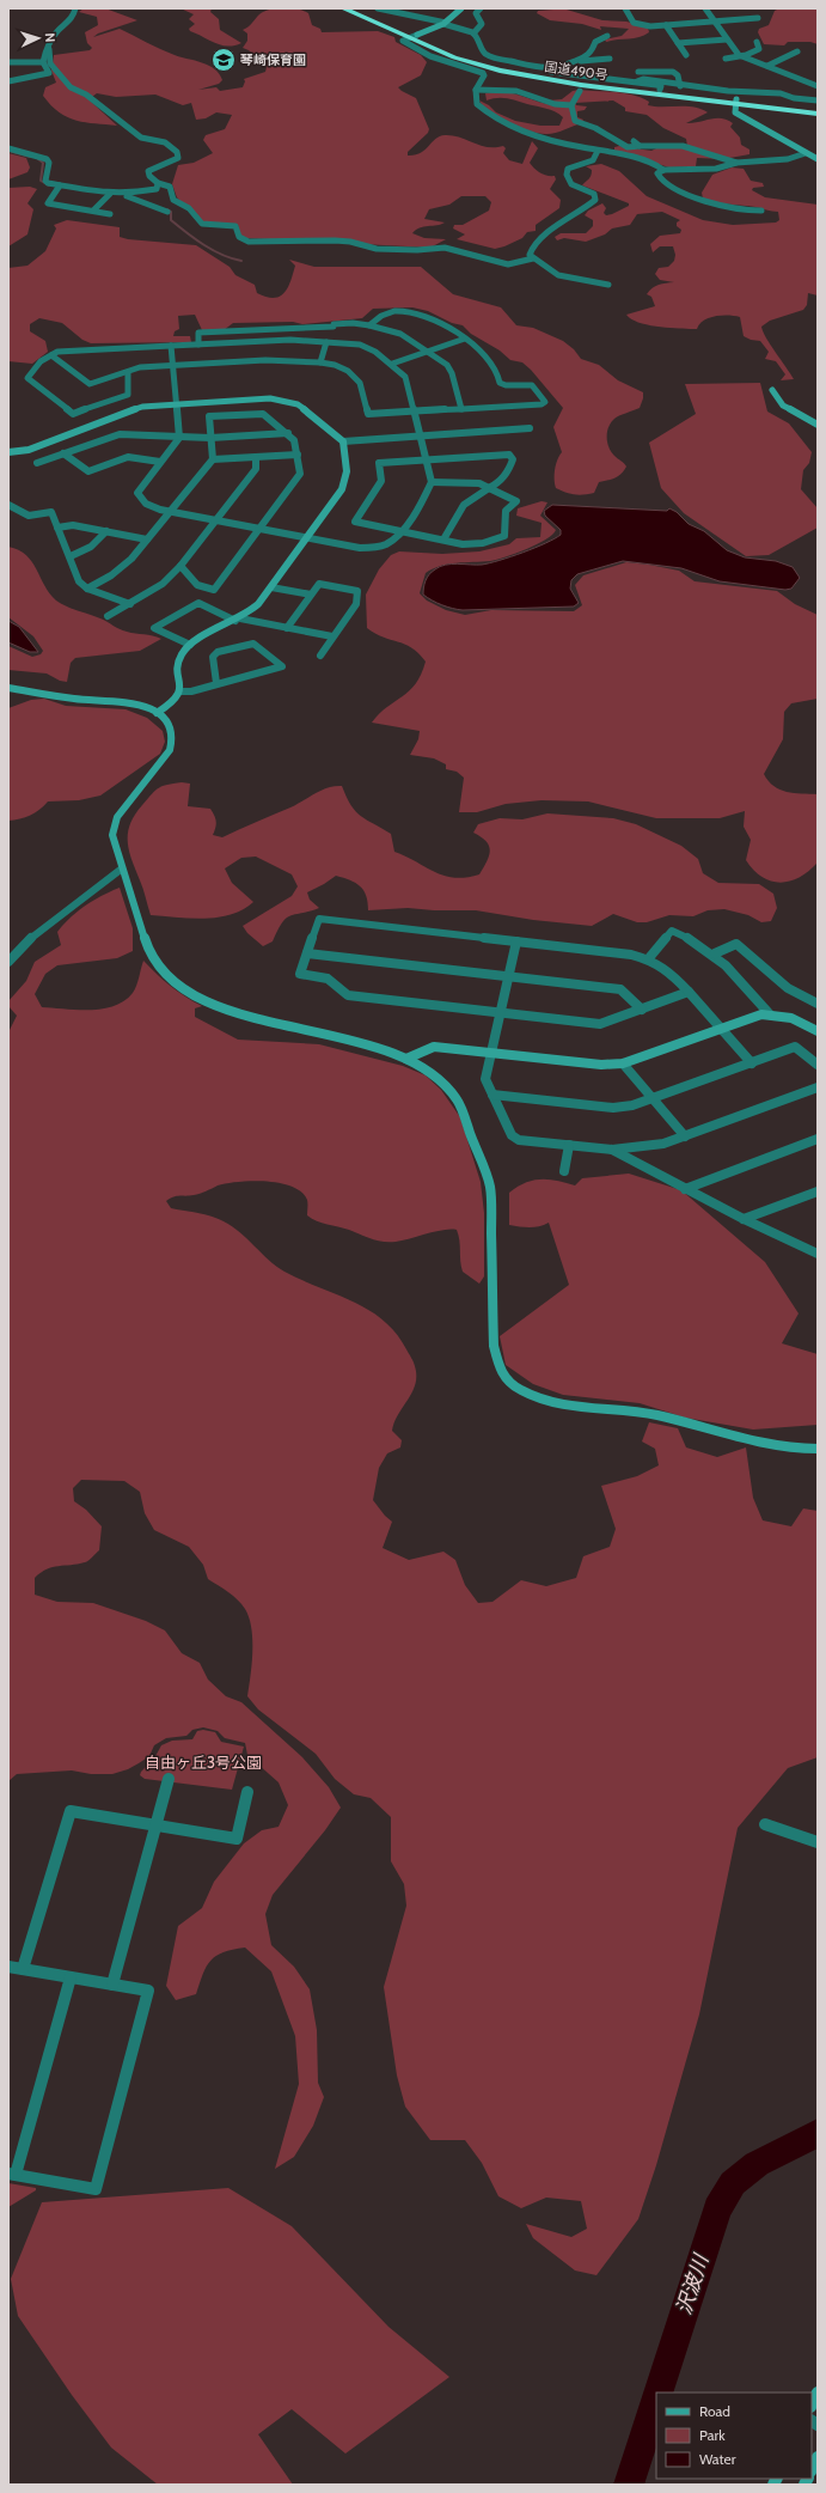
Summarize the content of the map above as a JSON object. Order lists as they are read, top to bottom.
{
  "streets": {
    "highway": ["国道490号"]
  },
  "water": ["沢波川"],
  "parks": ["自由ヶ丘3号公園"],
  "places": {
    "school or university": ["琴崎保育園"]
  },
  "legend": ["Road", "Park", "Water"],
  "north": "right"
}
